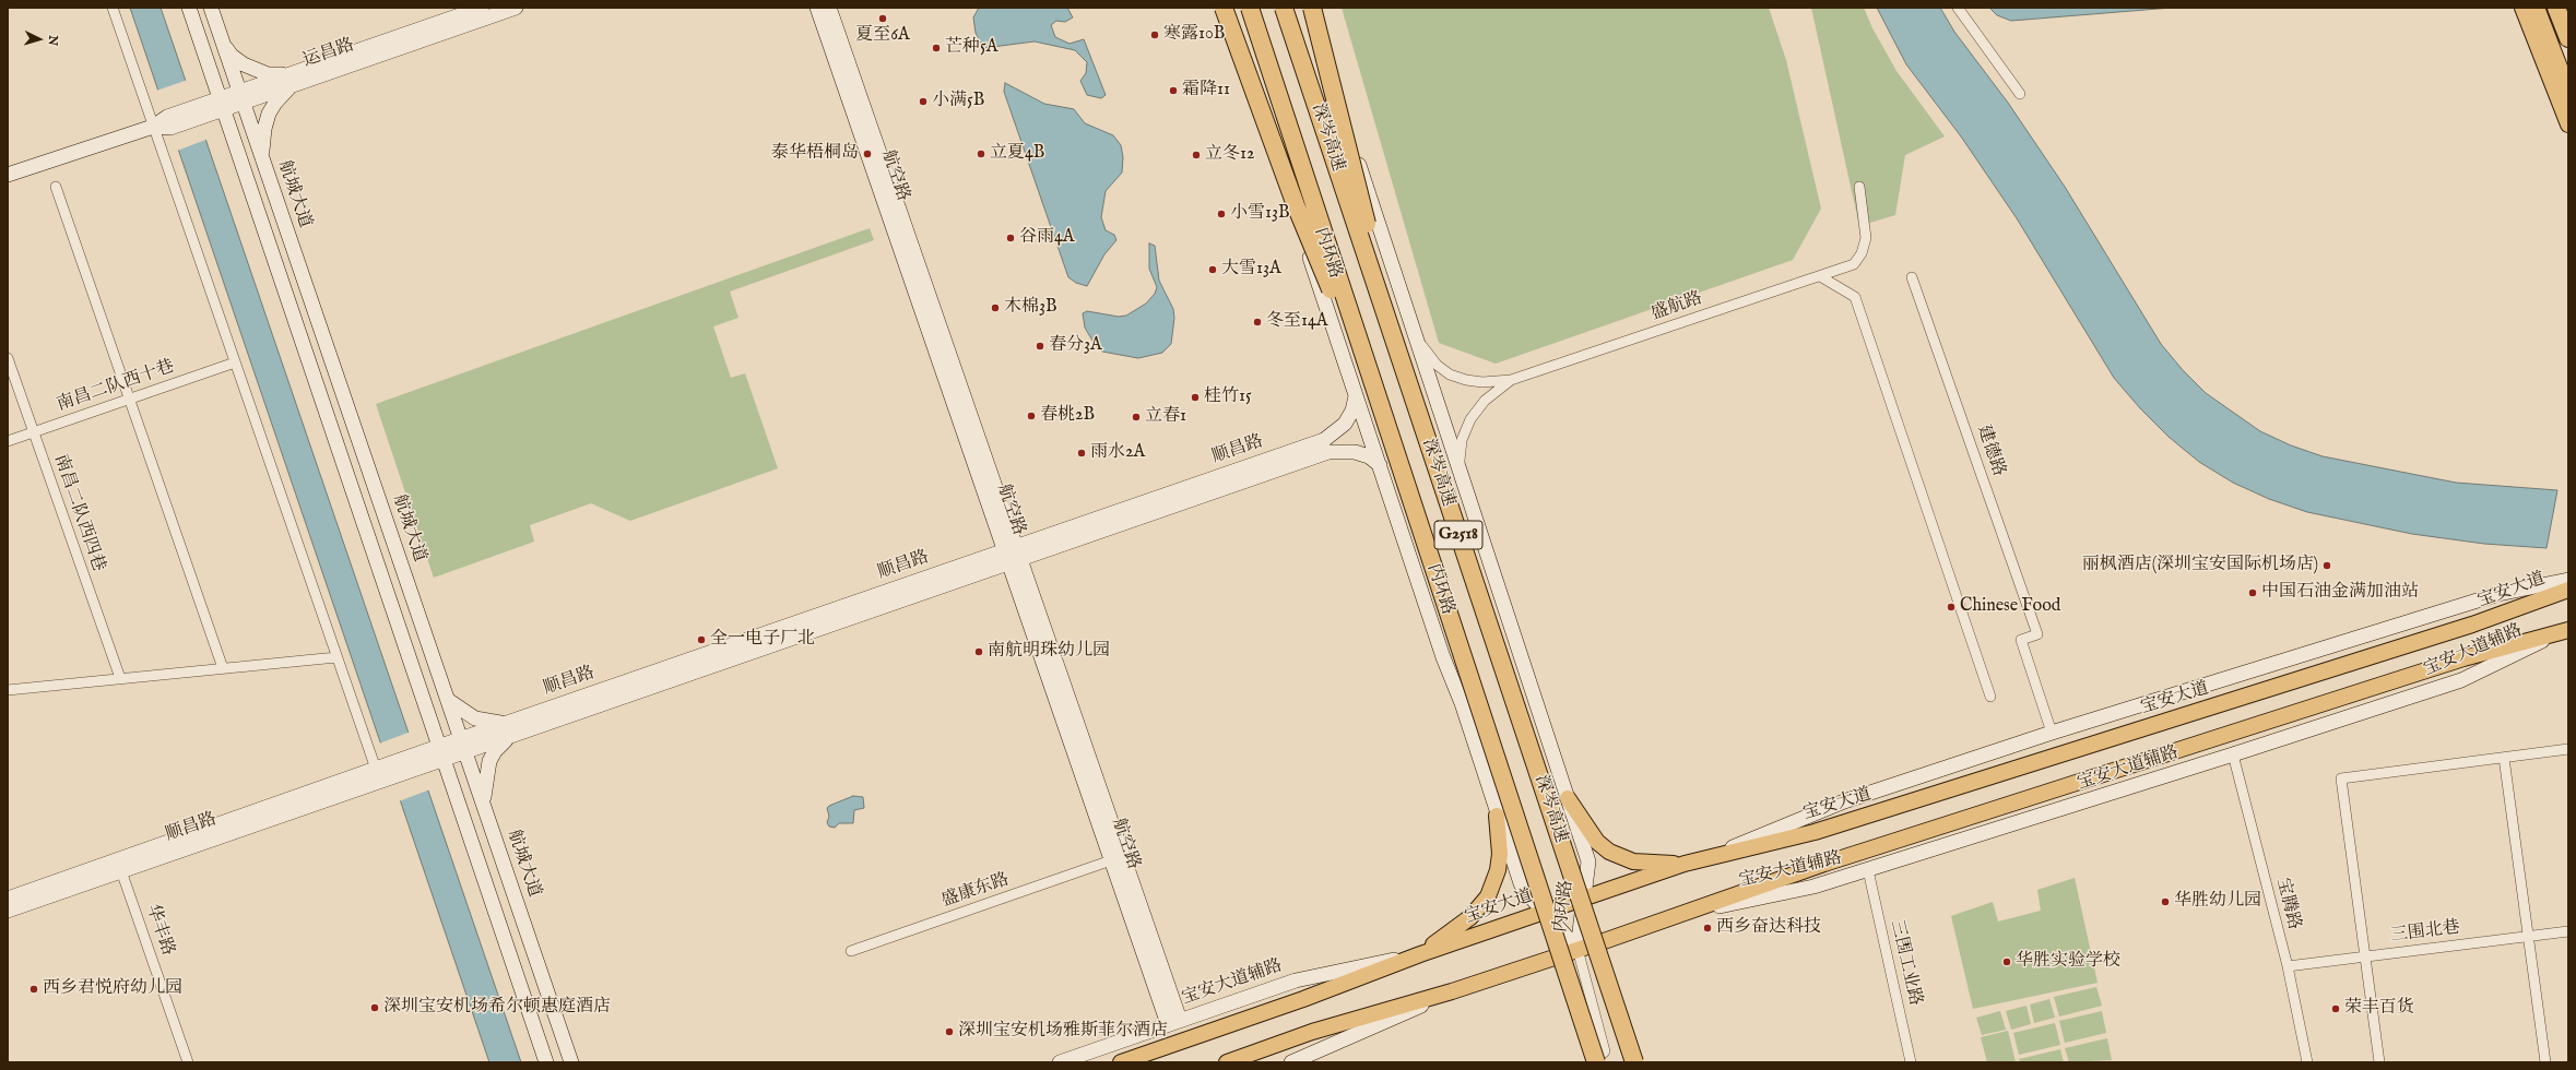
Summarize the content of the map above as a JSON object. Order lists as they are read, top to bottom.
{
  "streets": {
    "highway": ["深岑高速", "G2518"],
    "main road": [
      "运昌路",
      "航空路",
      "航城大道",
      "内环路",
      "顺昌路",
      "宝安大道",
      "宝安大道辅路"
    ],
    "street": [
      "盛航路",
      "南昌二队西十巷",
      "建德路",
      "南昌二队西四巷",
      "盛康东路",
      "宝腾路",
      "华丰路",
      "三围北巷",
      "三围工业路"
    ]
  },
  "crossings": [
    ["运昌路", "航城大道"],
    ["航空路", "顺昌路"],
    ["航空路", "宝安大道辅路"],
    ["航空路", "盛康东路"],
    ["航城大道", "顺昌路"],
    ["内环路", "顺昌路"],
    ["内环路", "宝安大道"],
    ["南昌二队西十巷", "南昌二队西四巷"],
    ["顺昌路", "华丰路"],
    ["建德路", "宝安大道辅路"],
    ["宝安大道", "宝安大道辅路"],
    ["宝安大道辅路", "宝腾路"],
    ["宝安大道辅路", "三围工业路"],
    ["宝腾路", "三围北巷"]
  ],
  "places": [
    "夏至6A",
    "寒露10B",
    "芒种5A",
    "霜降11",
    "小满5B",
    "泰华梧桐岛",
    "立夏4B",
    "立冬12",
    "小雪13B",
    "谷雨4A",
    "大雪13A",
    "木棉3B",
    "冬至14A",
    "春分3A",
    "桂竹15",
    "春桃2B",
    "立春1",
    "雨水2A",
    "丽枫酒店(深圳宝安国际机场店)",
    "中国石油金满加油站",
    "Chinese Food",
    "全一电子厂北",
    "南航明珠幼儿园",
    "华胜幼儿园",
    "西乡奋达科技",
    "华胜实验学校",
    "西乡君悦府幼儿园",
    "深圳宝安机场希尔顿惠庭酒店",
    "荣丰百货",
    "深圳宝安机场雅斯菲尔酒店"
  ],
  "north": "right"
}
